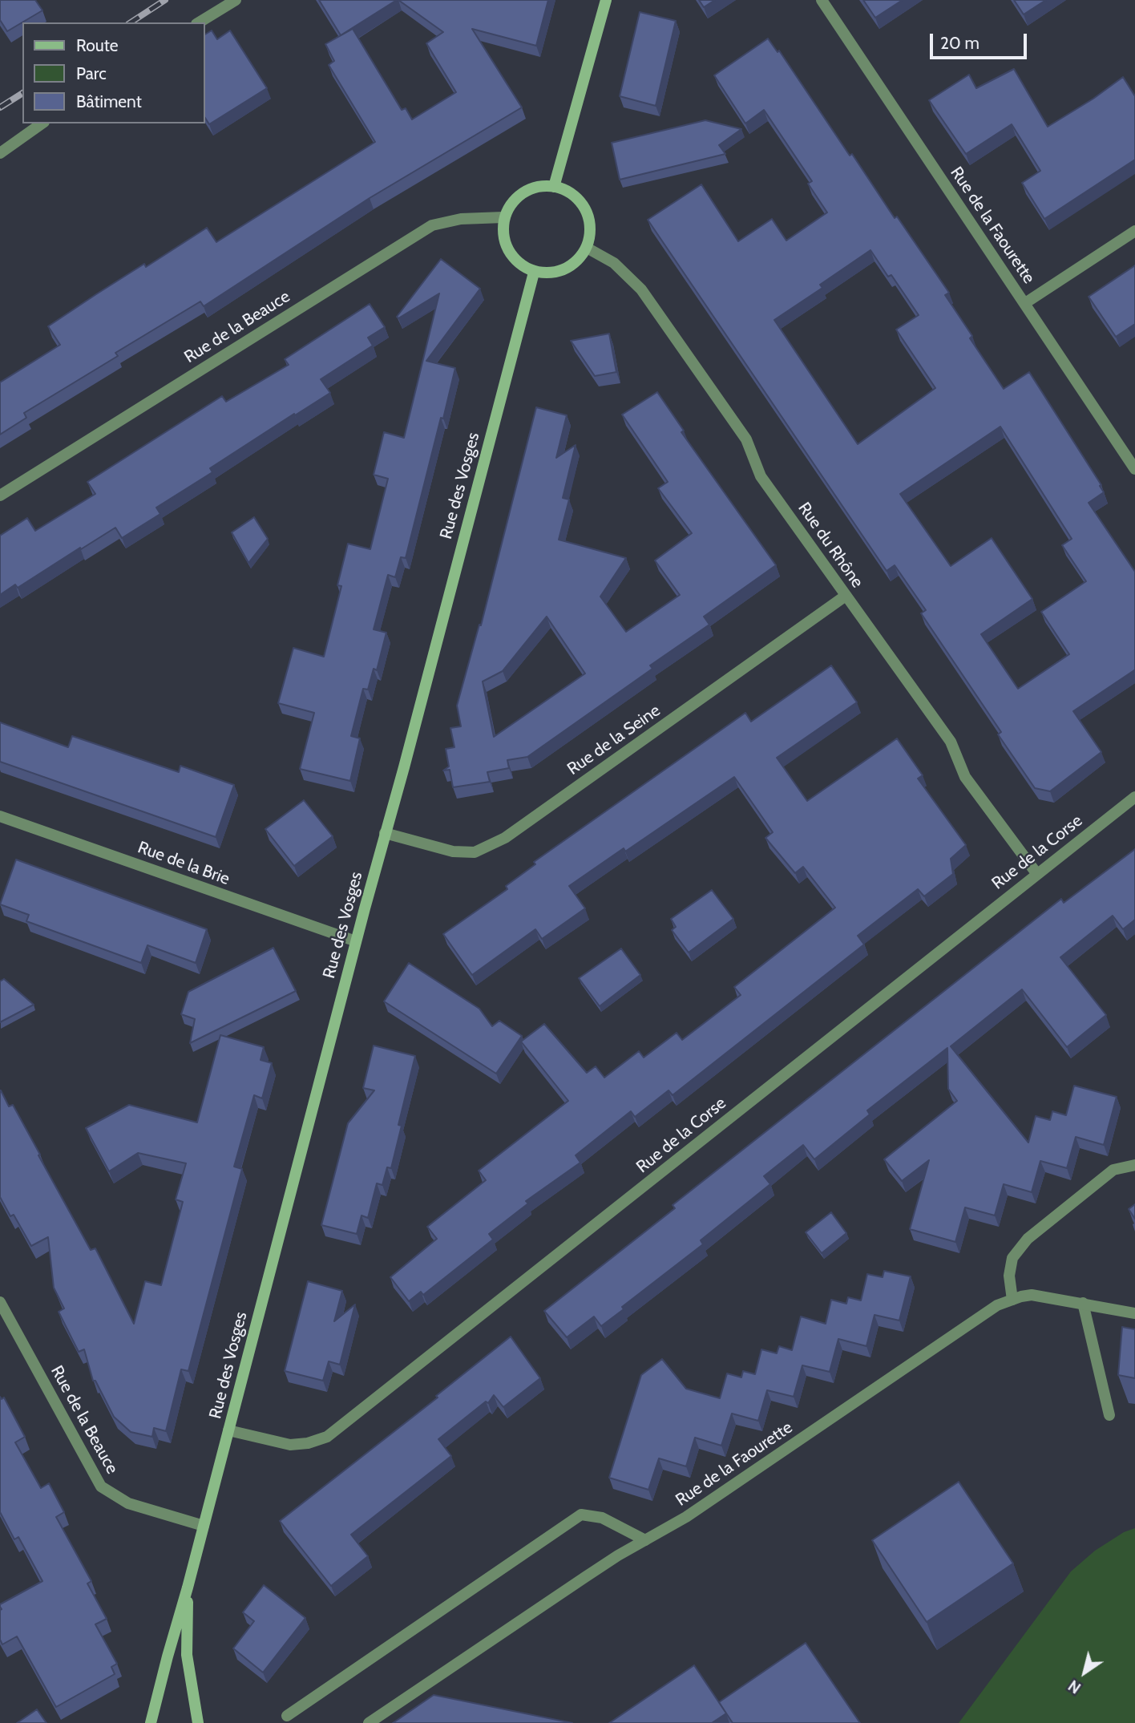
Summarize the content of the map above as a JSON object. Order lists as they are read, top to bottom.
{
  "streets": {
    "street": [
      "Rue de la Faourette",
      "Rue de la Beauce",
      "Rue des Vosges",
      "Rue du Rhône",
      "Rue de la Seine",
      "Rue de la Corse",
      "Rue de la Brie"
    ]
  },
  "crossings": [
    ["Rue de la Beauce", "Rue des Vosges"],
    ["Rue de la Beauce", "Rue du Rhône"],
    ["Rue des Vosges", "Rue du Rhône"],
    ["Rue des Vosges", "Rue de la Seine"],
    ["Rue des Vosges", "Rue de la Corse"],
    ["Rue des Vosges", "Rue de la Brie"],
    ["Rue du Rhône", "Rue de la Seine"],
    ["Rue du Rhône", "Rue de la Corse"]
  ],
  "legend": ["Route", "Parc", "Bâtiment"],
  "scale_bar": "20 m",
  "north": "bottom left"
}
